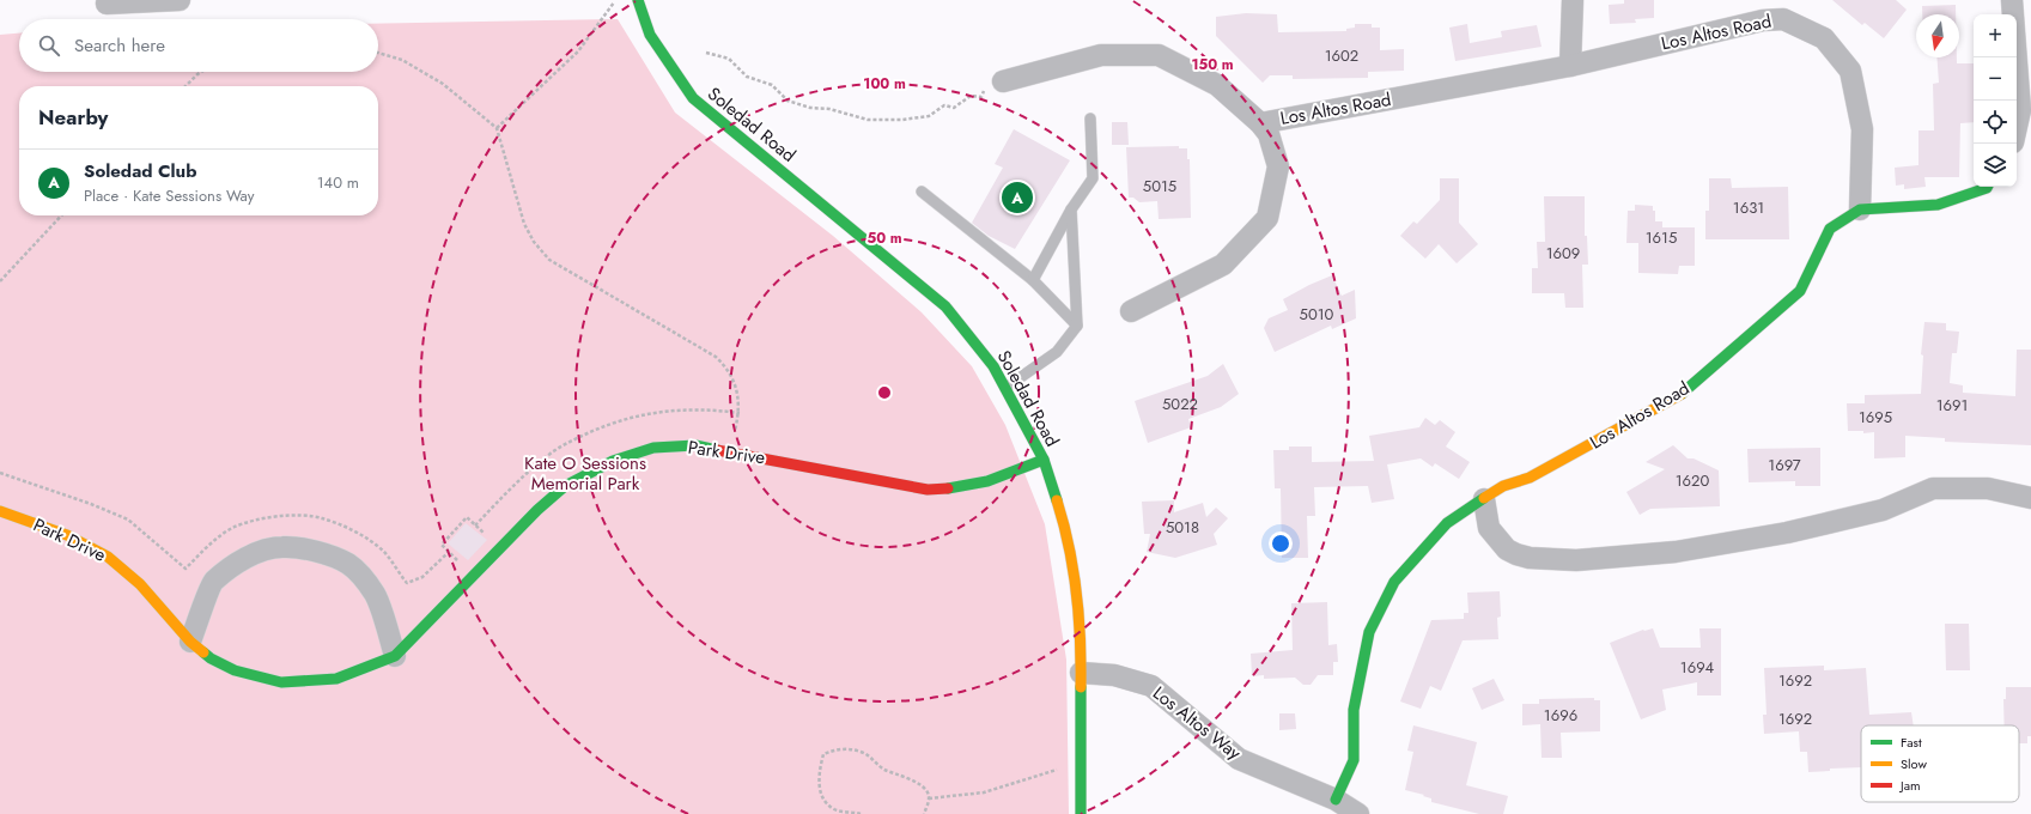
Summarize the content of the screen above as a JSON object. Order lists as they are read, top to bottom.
{
  "streets": {
    "street": [
      "Los Altos Road",
      "Soledad Road",
      "Park Drive",
      "Los Altos Way"
    ]
  },
  "crossings": [
    ["Los Altos Road", "Los Altos Way"],
    ["Soledad Road", "Park Drive"],
    ["Soledad Road", "Los Altos Way"]
  ],
  "parks": ["Kate O Sessions Memorial Park"],
  "house_numbers": [
    "1602",
    "5015",
    "1631",
    "1615",
    "1609",
    "5010",
    "5022",
    "1691",
    "1695",
    "1697",
    "1620",
    "5018",
    "1694",
    "1692",
    "1696",
    "1692"
  ],
  "legend": ["Fast", "Slow", "Jam"],
  "north": "bottom",
  "page": {
    "map_buttons": ["+", "−"],
    "search": "Search here",
    "heading": "Nearby",
    "list": [
      {
        "mark": "A",
        "name": "Soledad Club",
        "note": "Place · Kate Sessions Way",
        "value": "140 m"
      }
    ],
    "pins": "A"
  },
  "rings": ["150 m", "100 m", "50 m"]
}
